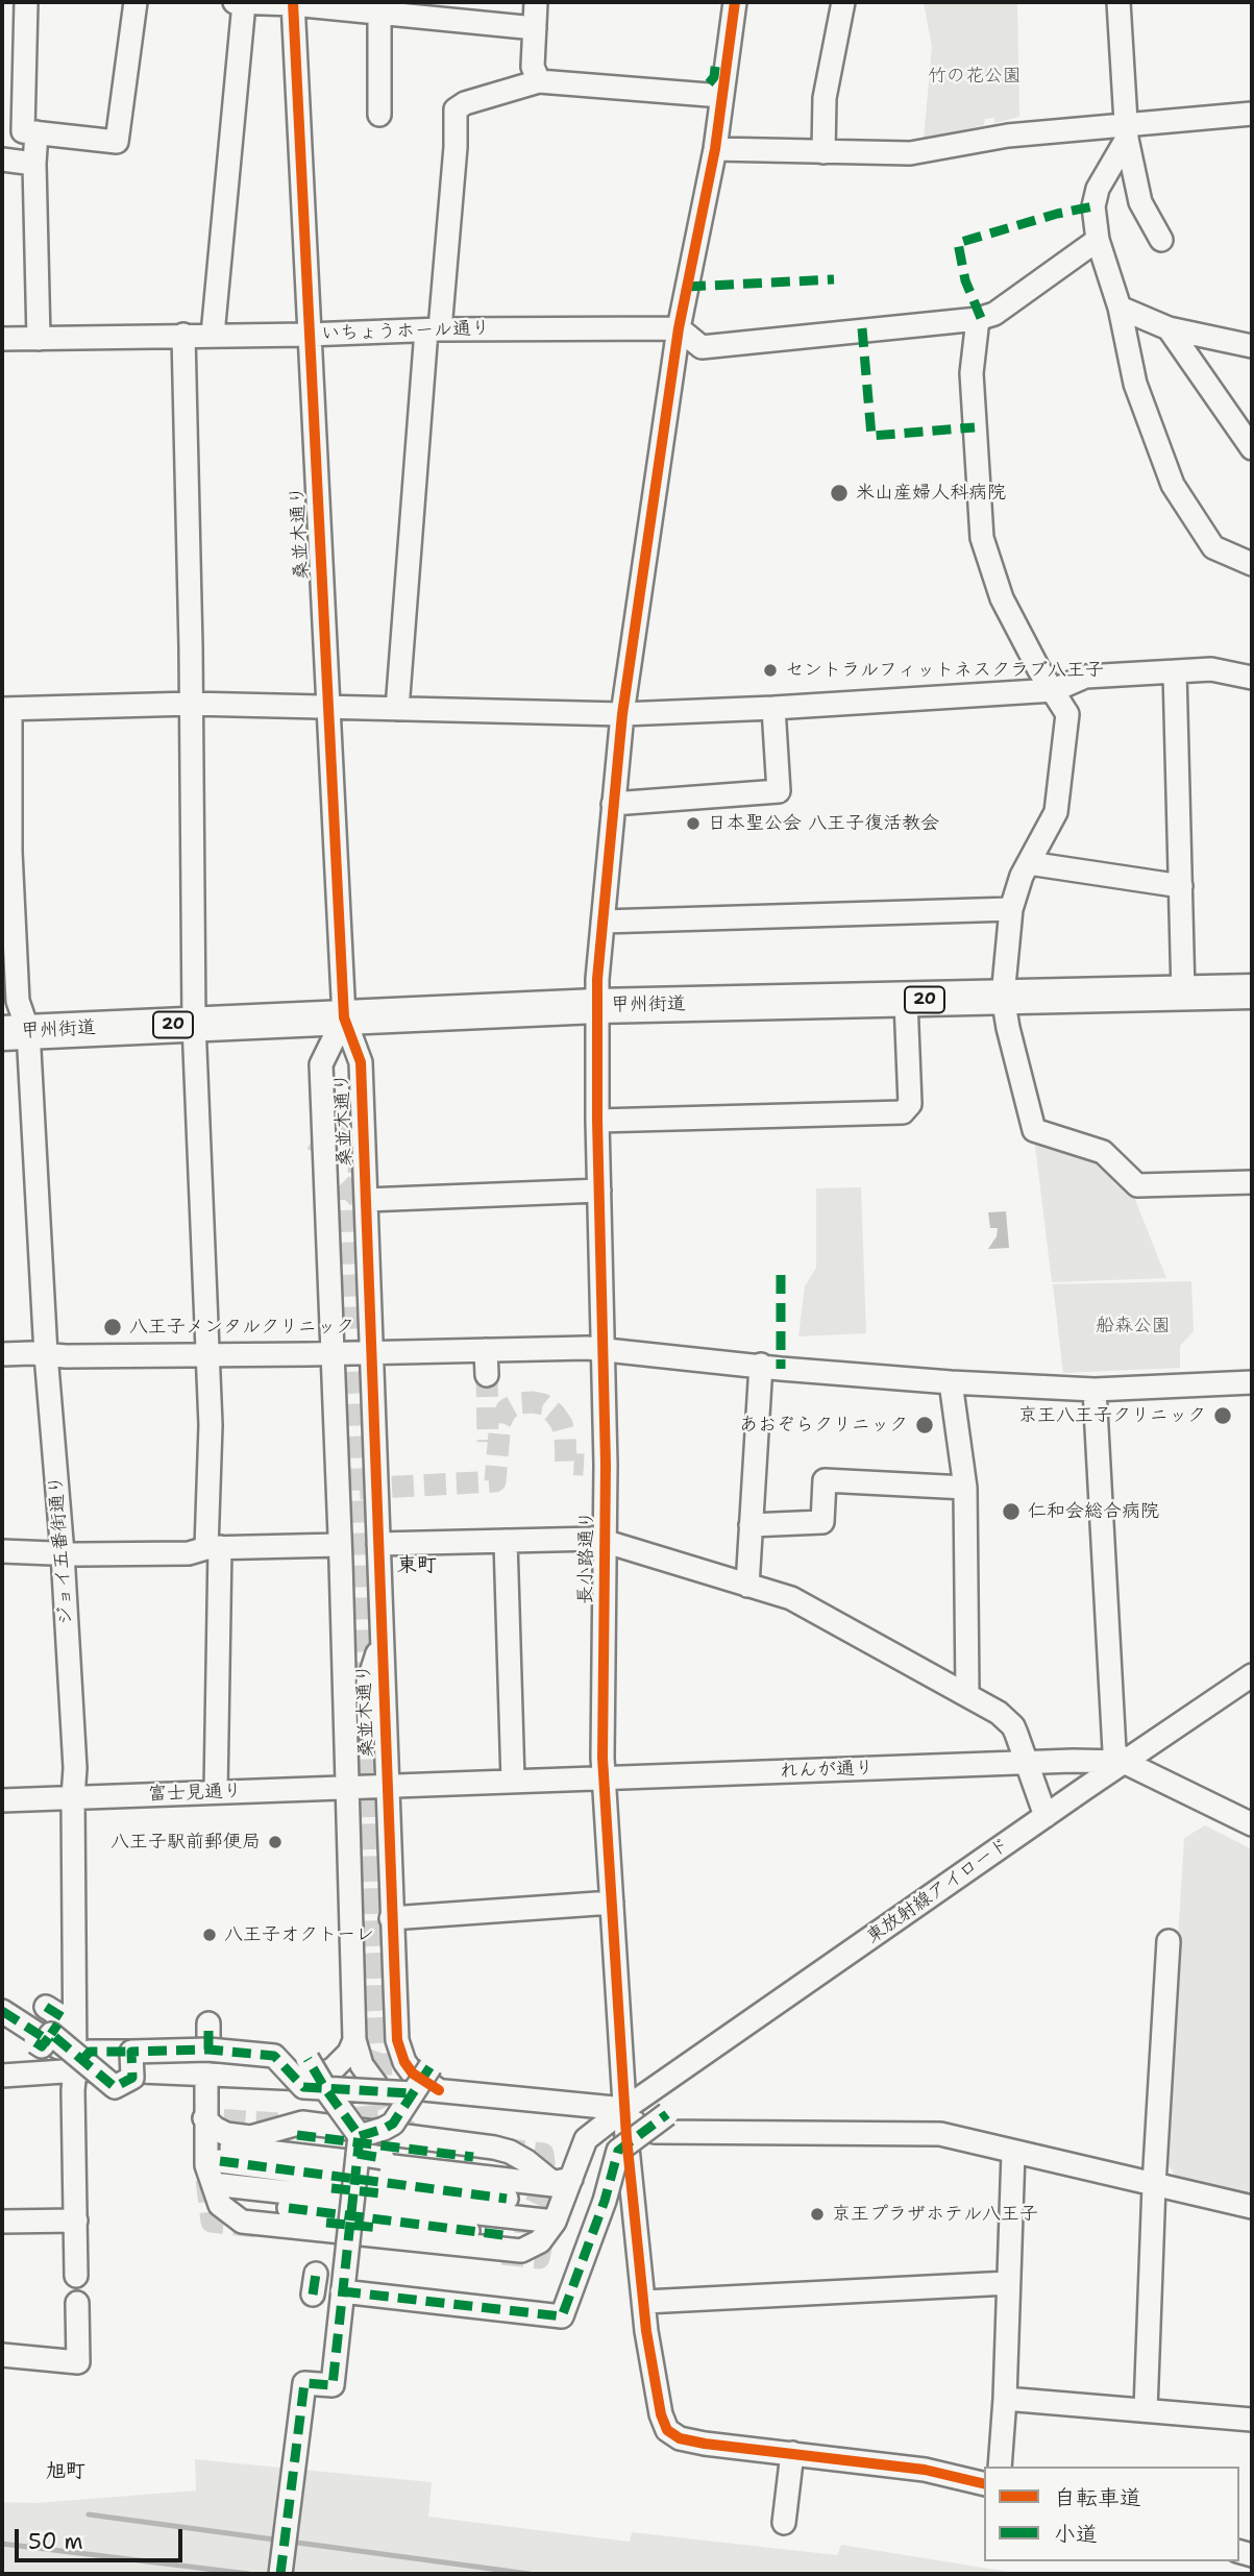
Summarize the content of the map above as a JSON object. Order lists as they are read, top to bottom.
{
  "streets": {
    "highway": ["20", "甲州街道"],
    "street": [
      "いちょうホール通り",
      "桑並木通り",
      "ジョイ五番街通り",
      "長小路通り",
      "れんが通り",
      "富士見通り",
      "東放射線アイロード"
    ]
  },
  "crossings": [
    ["いちょうホール通り", "桑並木通り"],
    ["いちょうホール通り", "長小路通り"],
    ["桑並木通り", "甲州街道"],
    ["桑並木通り", "れんが通り"],
    ["桑並木通り", "富士見通り"],
    ["甲州街道", "ジョイ五番街通り"],
    ["甲州街道", "長小路通り"],
    ["ジョイ五番街通り", "富士見通り"],
    ["長小路通り", "れんが通り"],
    ["長小路通り", "東放射線アイロード"],
    ["れんが通り", "富士見通り"],
    ["れんが通り", "東放射線アイロード"]
  ],
  "districts": ["東町", "旭町"],
  "parks": ["竹の花公園", "船森公園"],
  "places": [
    "米山産婦人科病院",
    "セントラルフィットネスクラブ八王子",
    "日本聖公会 八王子復活教会",
    "八王子メンタルクリニック",
    "京王八王子クリニック",
    "あおぞらクリニック",
    "仁和会総合病院",
    "八王子駅前郵便局",
    "八王子オクトーレ",
    "京王プラザホテル八王子"
  ],
  "legend": ["自転車道", "小道"],
  "scale_bar": "50 m"
}
